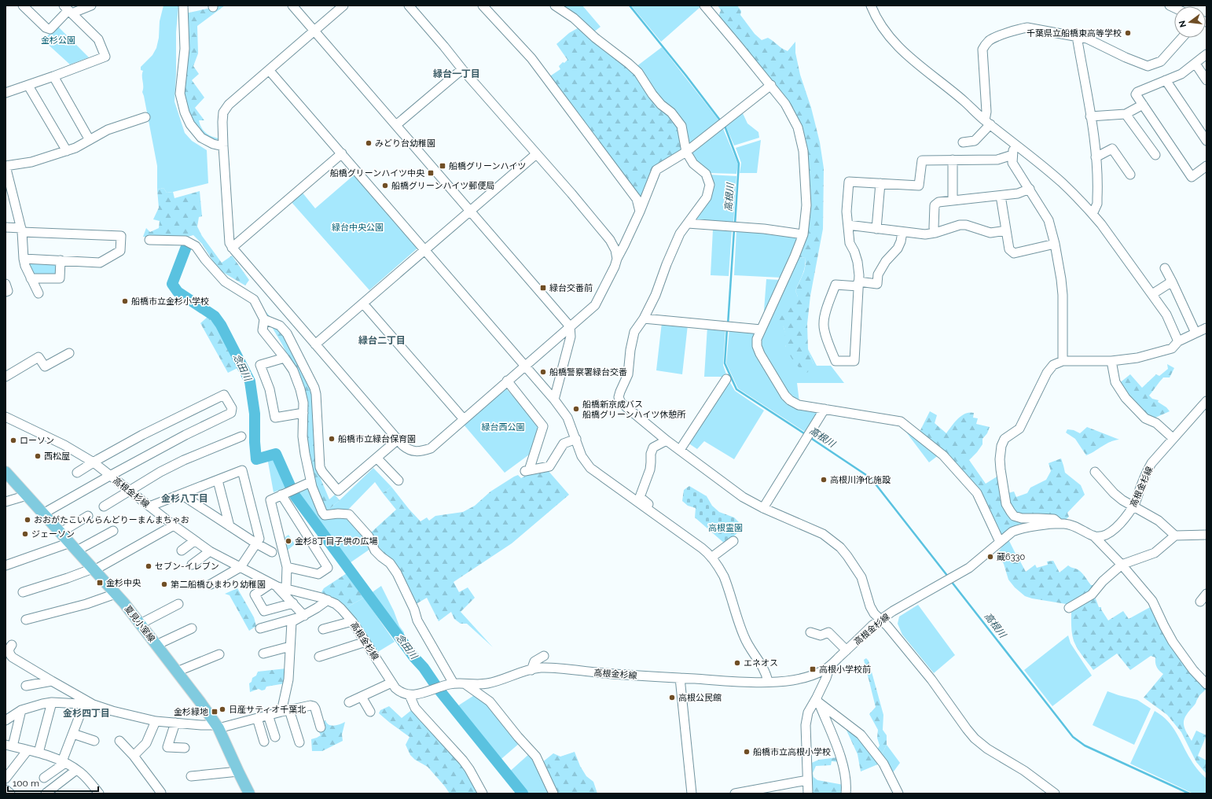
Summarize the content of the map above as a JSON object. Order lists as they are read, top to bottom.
{
  "streets": {
    "main road": ["夏見小室線"],
    "street": ["高根金杉線"]
  },
  "districts": [
    "緑台一丁目",
    "緑台二丁目",
    "金杉八丁目",
    "金杉四丁目"
  ],
  "water": ["高根川", "念田川"],
  "parks": [
    "金杉公園",
    "緑台中央公園",
    "緑台西公園",
    "高根霊園"
  ],
  "places": {
    "other": [
      "千葉県立船橋東高等学校",
      "みどり台幼稚園",
      "船橋グリーンハイツ郵便局",
      "船橋市立金杉小学校",
      "船橋警察署緑台交番",
      "船橋新京成バス 船橋グリーンハイツ休憩所",
      "船橋市立緑台保育園",
      "ローソン",
      "西松屋",
      "高根川浄化施設",
      "おおがたこいんらんどりーまんまちゃお",
      "ジェーソン",
      "金杉8丁目子供の広場",
      "蔵6330",
      "セブン-イレブン",
      "第二船橋ひまわり幼稚園",
      "エネオス",
      "高根公民館",
      "日産サティオ千葉北",
      "船橋市立高根小学校"
    ],
    "transit": [
      "船橋グリーンハイツ",
      "船橋グリーンハイツ中央",
      "緑台交番前",
      "金杉中央",
      "高根小学校前",
      "金杉緑地"
    ]
  },
  "scale_bar": "100 m",
  "north": "left"
}
